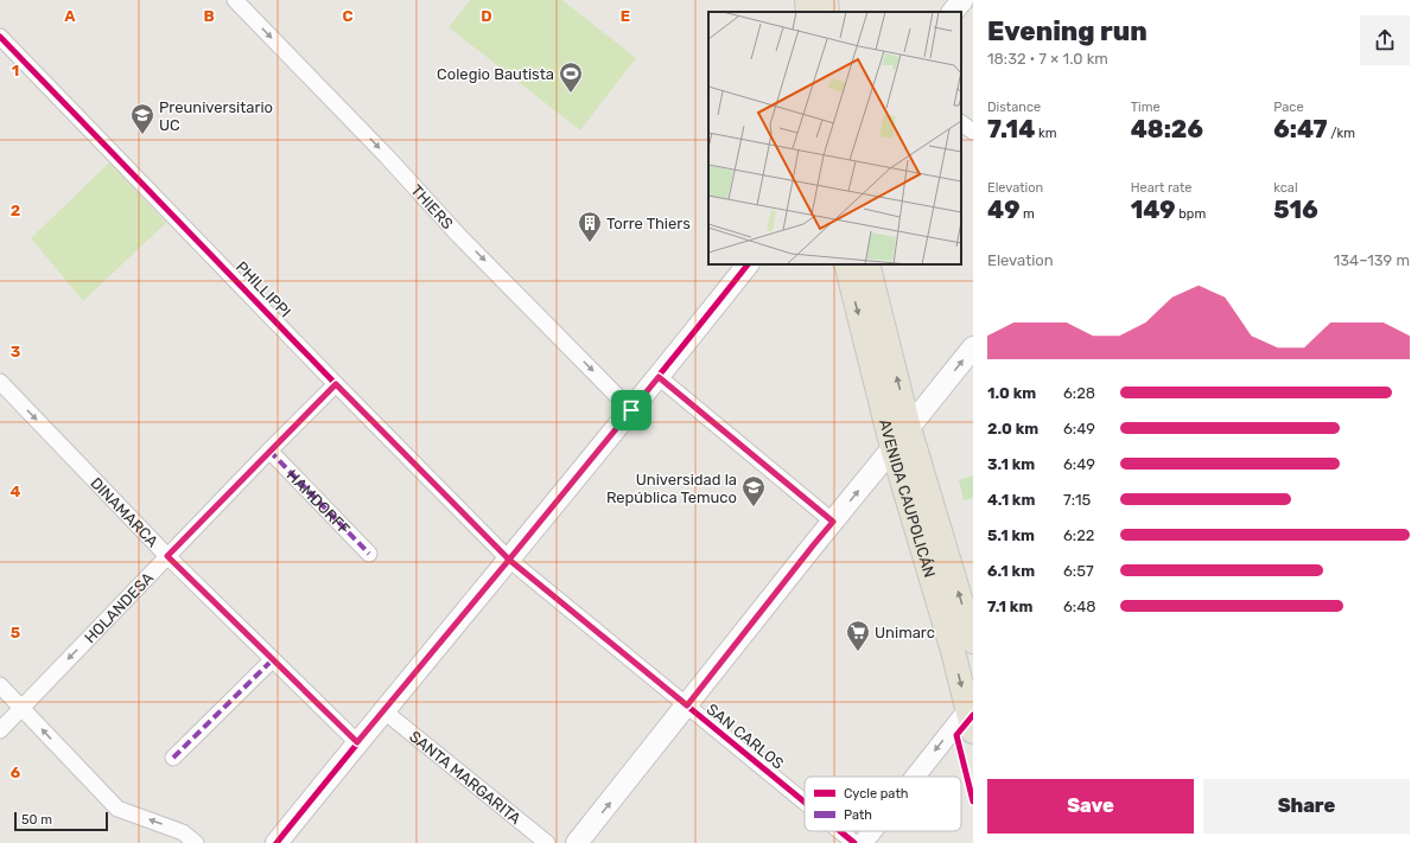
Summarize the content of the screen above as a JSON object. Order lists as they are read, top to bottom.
{
  "streets": {
    "main road": ["AVENIDA CAUPOLICÁN"],
    "street": [
      "THIERS",
      "PHILLIPPI",
      "HAMDORFF",
      "DINAMARCA",
      "HOLANDESA",
      "SAN CARLOS",
      "SANTA MARGARITA"
    ]
  },
  "crossings": [
    ["PHILLIPPI", "HOLANDESA"],
    ["PHILLIPPI", "SAN CARLOS"],
    ["HAMDORFF", "HOLANDESA"],
    ["DINAMARCA", "HOLANDESA"]
  ],
  "one_way": ["THIERS", "DINAMARCA", "HOLANDESA"],
  "places": {
    "sports": ["Colegio Bautista"],
    "school or university": ["Preuniversitario UC", "Universidad la República Temuco"],
    "building": ["Torre Thiers"],
    "supermarket": ["Unimarc"]
  },
  "legend": ["Cycle path", "Path"],
  "scale_bar": "50 m",
  "page": {
    "heading": ["Evening run", "18:32 · 7 × 1.0 km"],
    "stats": [
      ["Distance", "7.14 km"],
      ["Time", "48:26"],
      ["Pace", "6:47 /km"],
      ["Elevation", "49 m"],
      ["Heart rate", "149 bpm"],
      ["kcal", "516"]
    ],
    "chart": ["Elevation", "134–139 m"],
    "list": [
      {
        "name": "1.0 km",
        "note": "6:28"
      },
      {
        "name": "2.0 km",
        "note": "6:49"
      },
      {
        "name": "3.1 km",
        "note": "6:49"
      },
      {
        "name": "4.1 km",
        "note": "7:15"
      },
      {
        "name": "5.1 km",
        "note": "6:22"
      },
      {
        "name": "6.1 km",
        "note": "6:57"
      },
      {
        "name": "7.1 km",
        "note": "6:48"
      }
    ],
    "buttons": ["Save", "Share"],
    "scale": "50 m"
  },
  "grid": {
    "columns": [
      "A",
      "B",
      "C",
      "D",
      "E"
    ],
    "rows": [
      "1",
      "2",
      "3",
      "4",
      "5",
      "6"
    ]
  }
}
